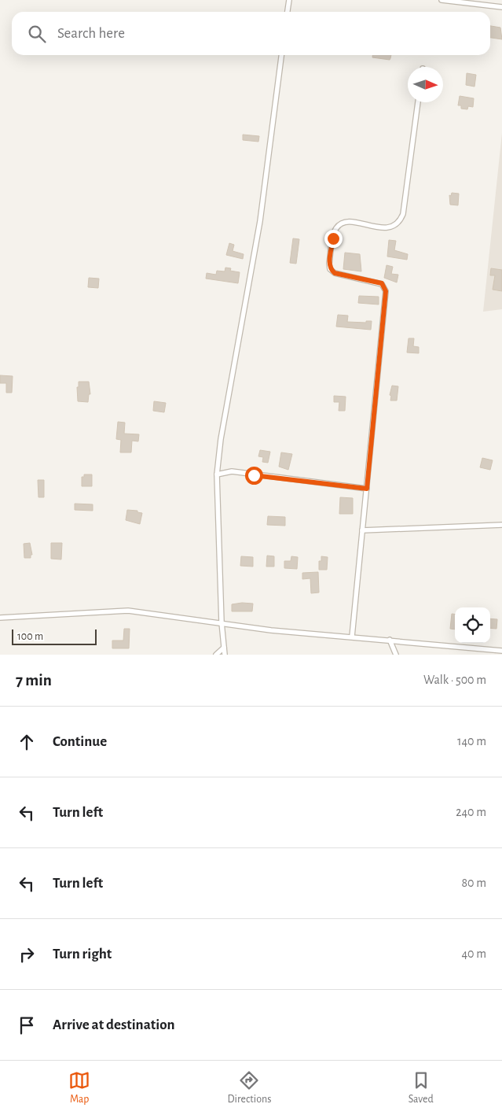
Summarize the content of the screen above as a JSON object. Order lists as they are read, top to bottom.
{
  "scale_bar": "100 m",
  "north": "right",
  "page": {
    "search": "Search here",
    "scale": "100 m",
    "heading": ["7 min", "Walk · 500 m"],
    "list": [
      ["Continue", "140 m"],
      ["Turn left", "240 m"],
      ["Turn left", "80 m"],
      ["Turn right", "40 m"],
      "Arrive at destination"
    ],
    "nav": ["Map", "Directions", "Saved"]
  }
}
